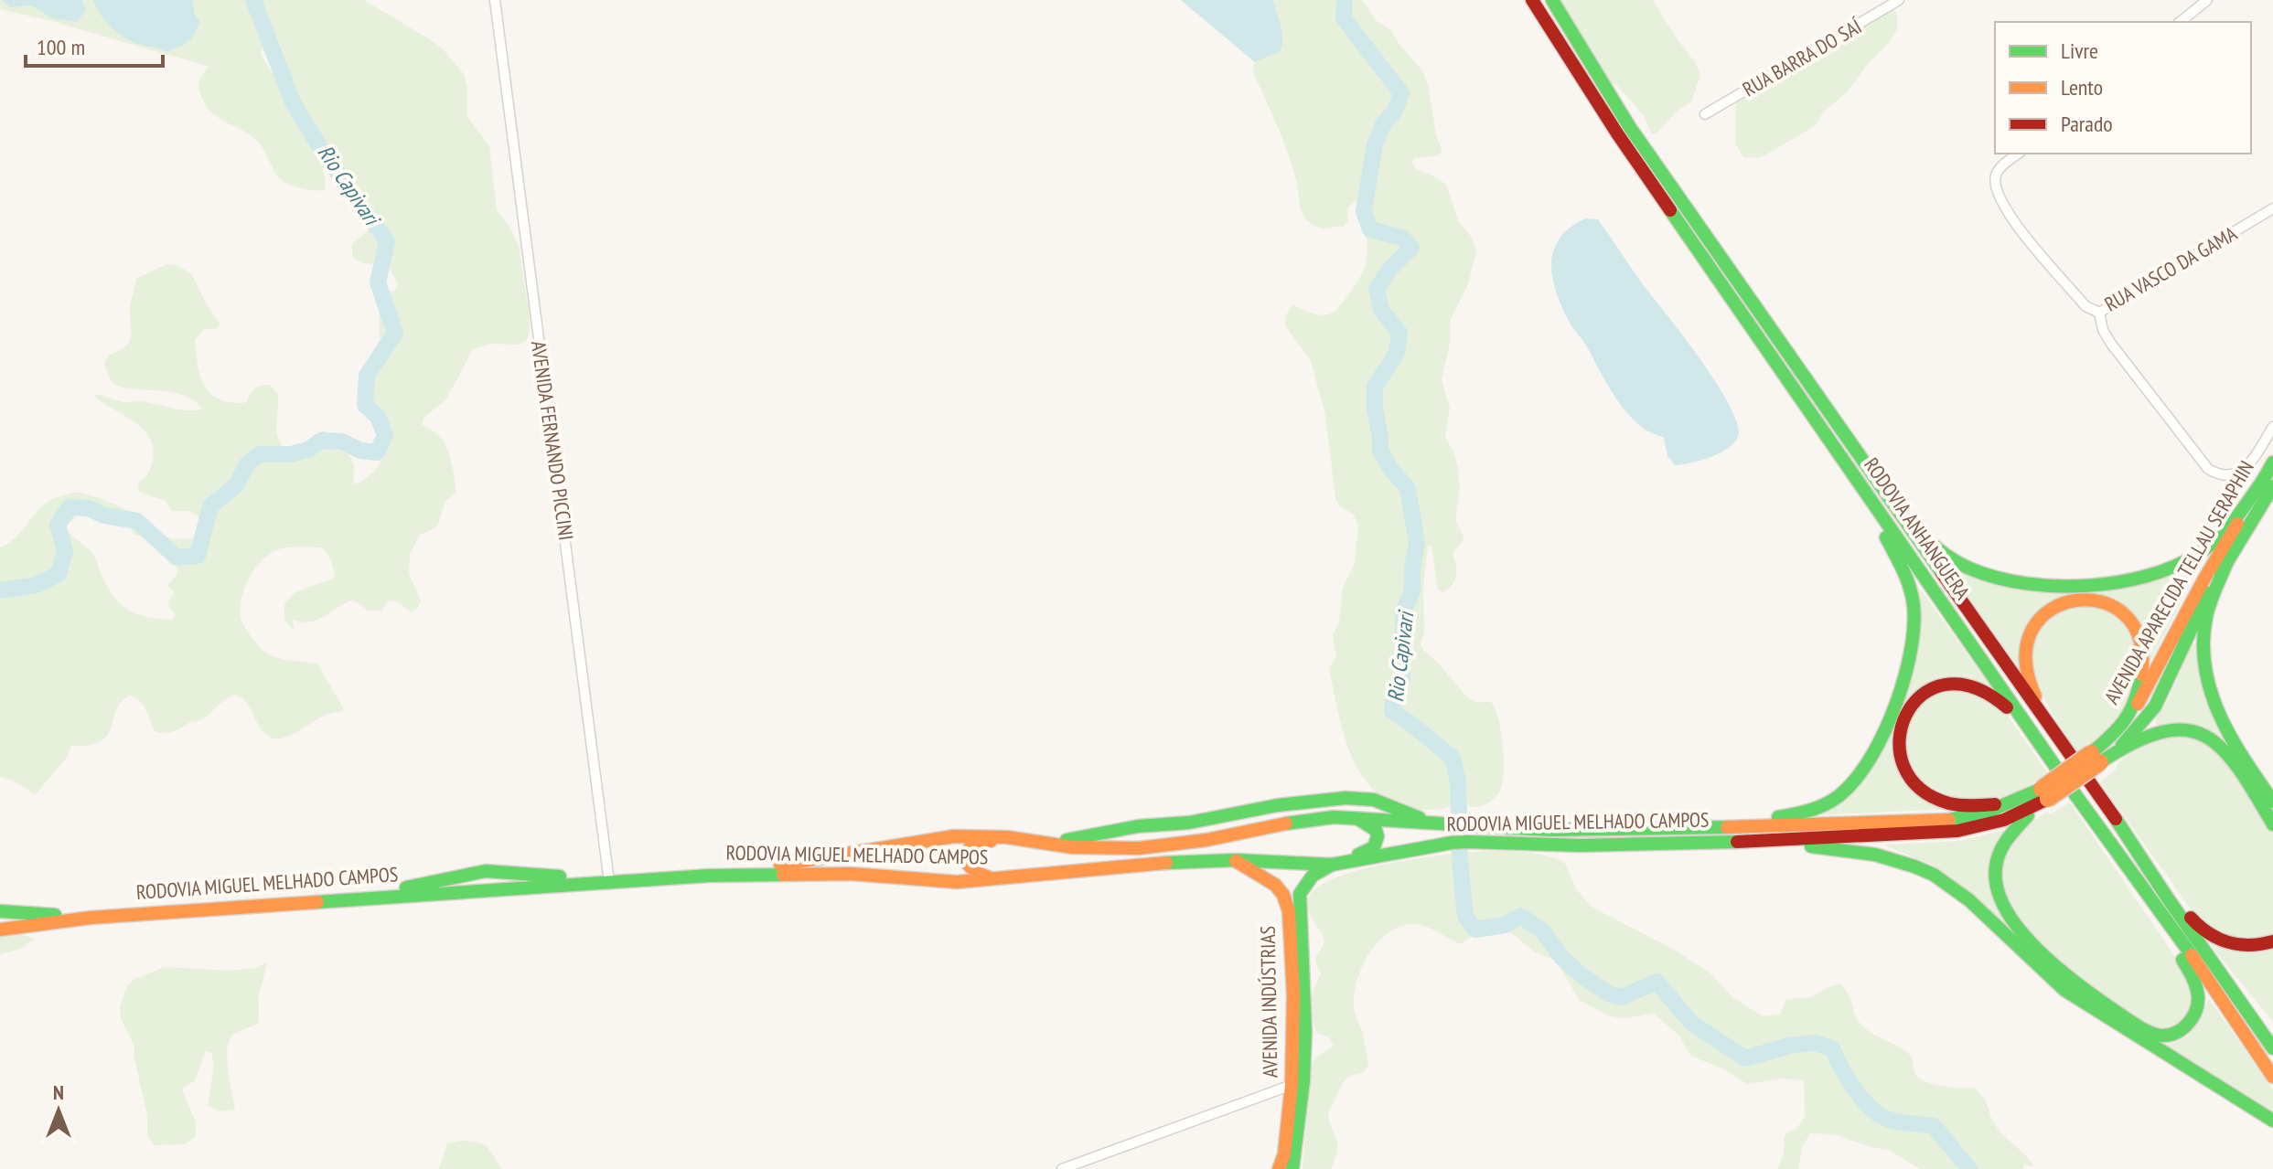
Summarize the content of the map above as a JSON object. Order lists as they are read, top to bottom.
{
  "streets": {
    "main road": [
      "RODOVIA ANHANGUERA",
      "AVENIDA APARECIDA TELLAU SERAPHIN",
      "RODOVIA MIGUEL MELHADO CAMPOS",
      "AVENIDA INDÚSTRIAS"
    ],
    "street": ["RUA BARRA DO SAÍ", "RUA VASCO DA GAMA", "AVENIDA FERNANDO PICCINI"]
  },
  "crossings": [
    ["AVENIDA FERNANDO PICCINI", "RODOVIA MIGUEL MELHADO CAMPOS"],
    ["RODOVIA MIGUEL MELHADO CAMPOS", "AVENIDA INDÚSTRIAS"]
  ],
  "water": ["Rio Capivari"],
  "legend": ["Livre", "Lento", "Parado"],
  "scale_bar": "100 m",
  "north": "top"
}
